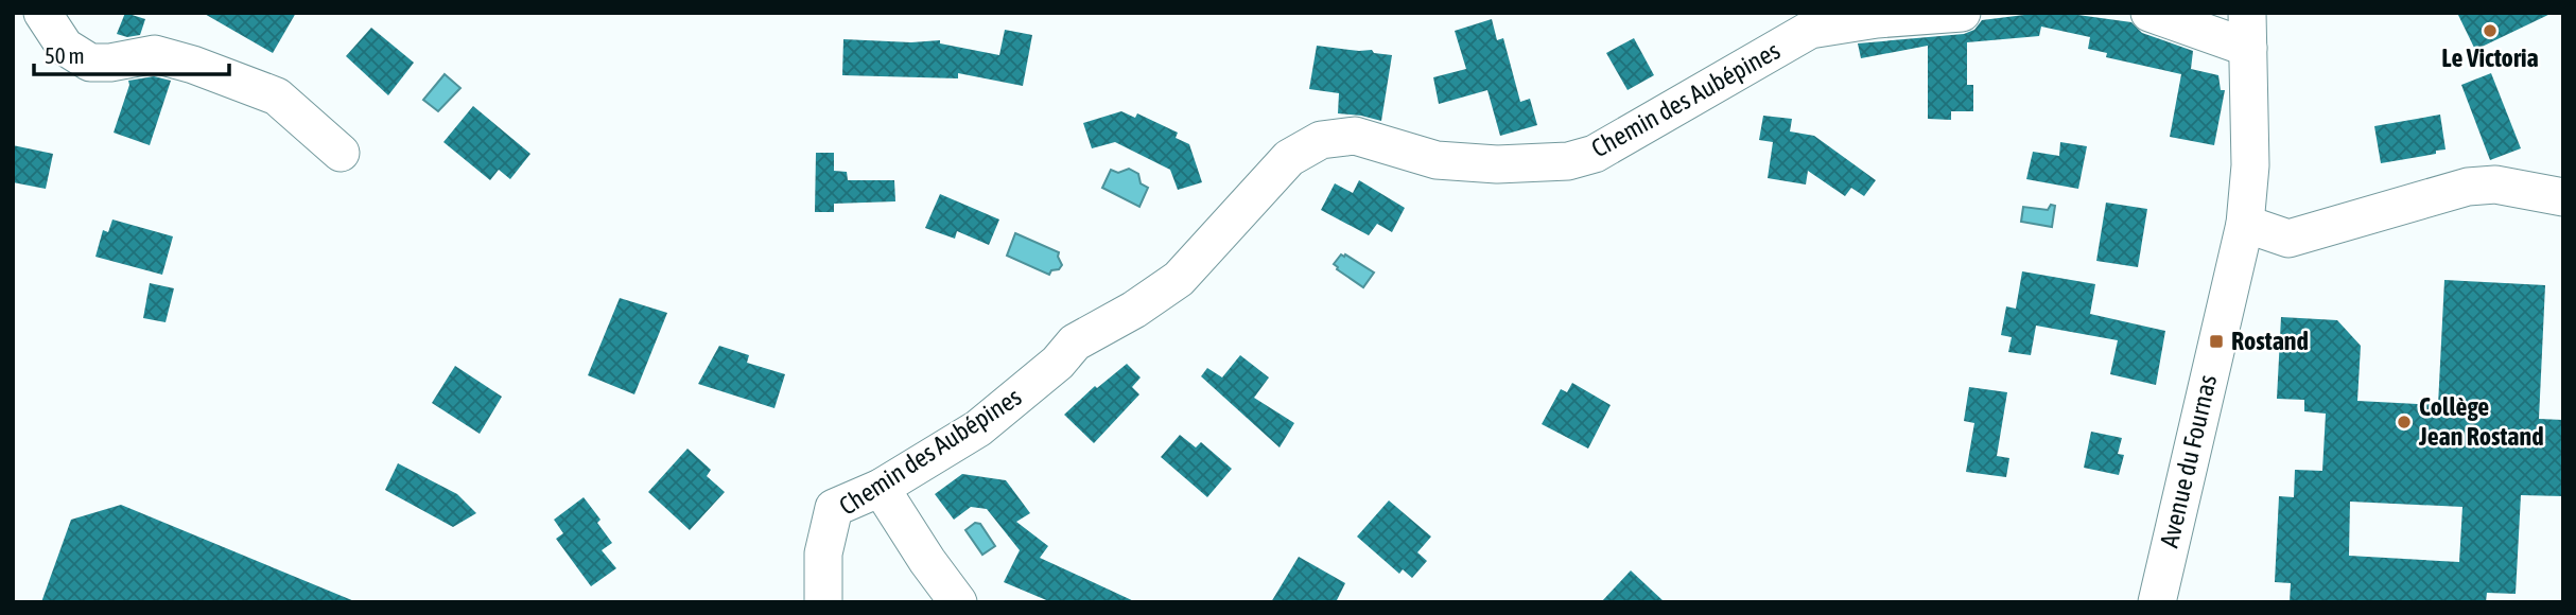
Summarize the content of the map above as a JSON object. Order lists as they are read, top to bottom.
{
  "streets": {
    "street": ["Chemin des Aubépines", "Avenue du Fournas"]
  },
  "places": {
    "other": ["Le Victoria", "Collège Jean Rostand"],
    "transit": ["Rostand"]
  },
  "scale_bar": "50 m"
}
